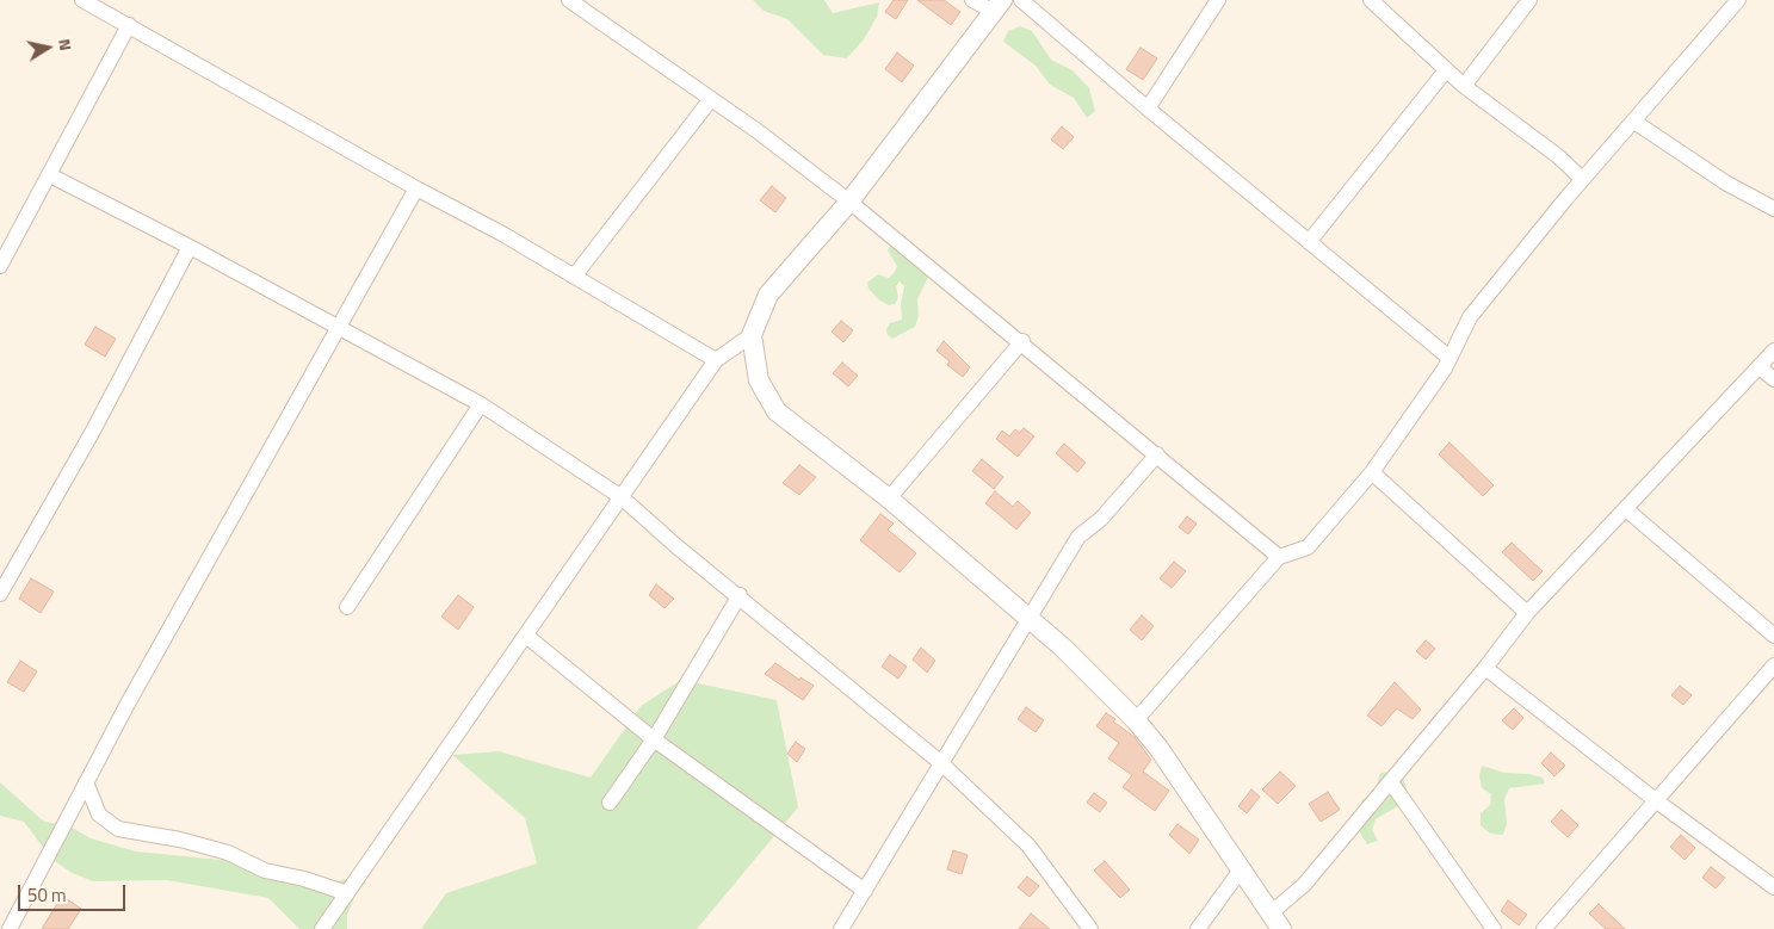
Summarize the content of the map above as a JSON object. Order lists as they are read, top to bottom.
{
  "scale_bar": "50 m",
  "north": "right"
}
